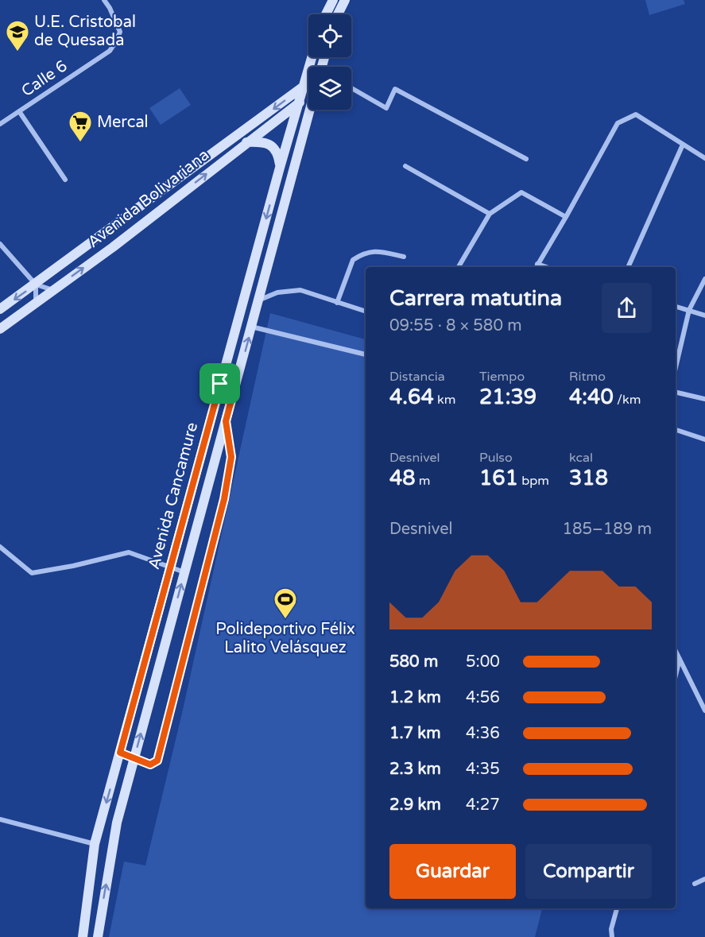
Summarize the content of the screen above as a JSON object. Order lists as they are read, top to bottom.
{
  "streets": {
    "main road": ["Avenida Bolivariana", "Avenida Cancamure"],
    "street": ["Calle 6"]
  },
  "crossings": [
    ["Avenida Bolivariana", "Avenida Cancamure"]
  ],
  "places": {
    "school or university": ["U.E. Cristobal de Quesada"],
    "supermarket": ["Mercal"],
    "sports": ["Polideportivo Félix Lalito Velásquez"]
  },
  "page": {
    "heading": ["Carrera matutina", "09:55 · 8 × 580 m"],
    "stats": [
      ["Distancia", "4.64 km"],
      ["Tiempo", "21:39"],
      ["Ritmo", "4:40 /km"],
      ["Desnivel", "48 m"],
      ["Pulso", "161 bpm"],
      ["kcal", "318"]
    ],
    "chart": ["Desnivel", "185–189 m"],
    "list": [
      {
        "name": "580 m",
        "note": "5:00"
      },
      {
        "name": "1.2 km",
        "note": "4:56"
      },
      {
        "name": "1.7 km",
        "note": "4:36"
      },
      {
        "name": "2.3 km",
        "note": "4:35"
      },
      {
        "name": "2.9 km",
        "note": "4:27"
      }
    ],
    "buttons": ["Guardar", "Compartir"]
  }
}
